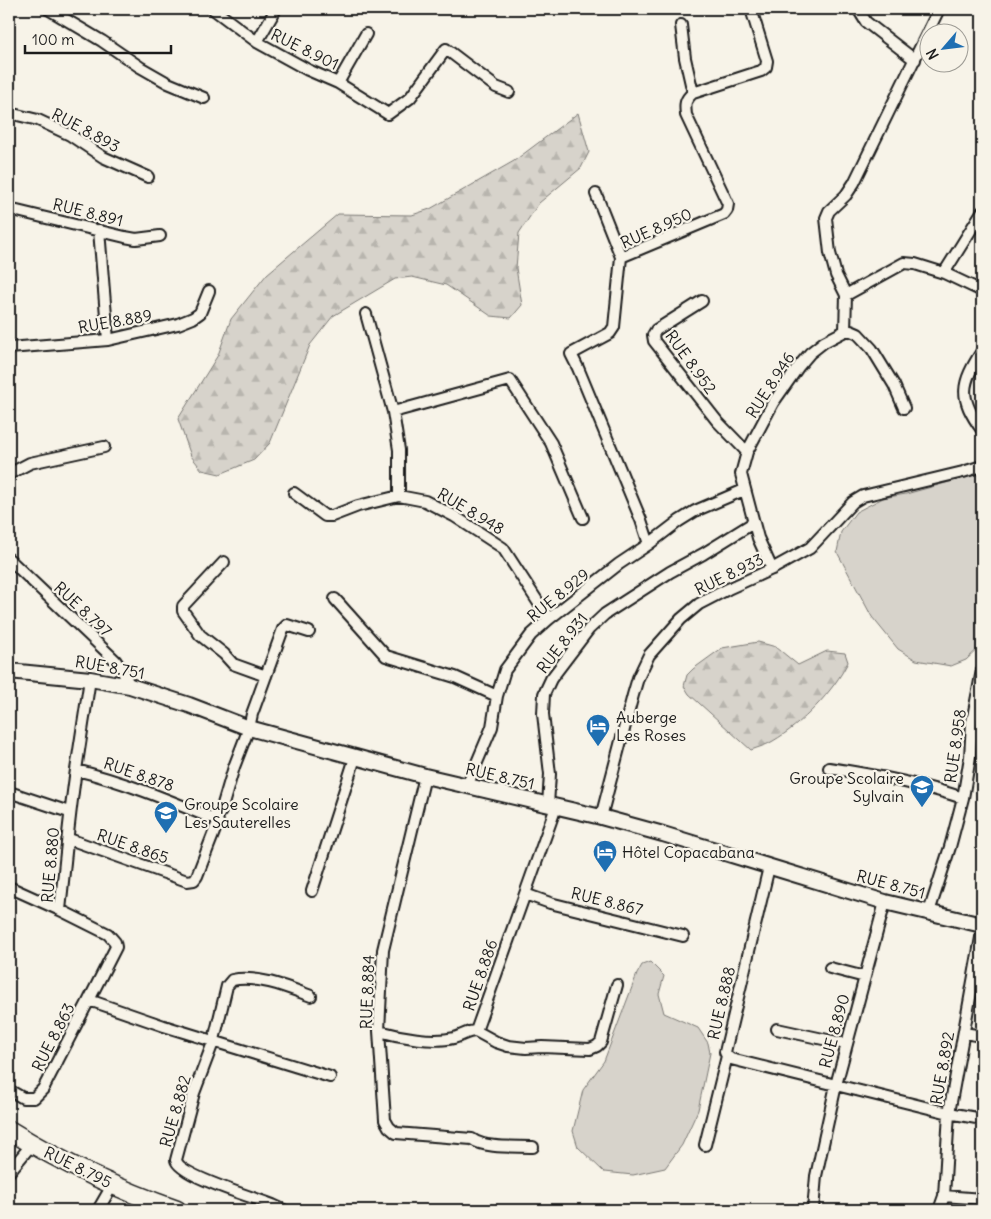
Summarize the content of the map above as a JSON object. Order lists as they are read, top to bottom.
{
  "streets": {
    "highway": ["RUE 8.795"],
    "main road": ["RUE 8.751"],
    "street": [
      "RUE 8.901",
      "RUE 8.893",
      "RUE 8.891",
      "RUE 8.950",
      "RUE 8.889",
      "RUE 8.952",
      "RUE 8.946",
      "RUE 8.948",
      "RUE 8.933",
      "RUE 8.929",
      "RUE 8.797",
      "RUE 8.931",
      "RUE 8.958",
      "RUE 8.878",
      "RUE 8.865",
      "RUE 8.880",
      "RUE 8.867",
      "RUE 8.886",
      "RUE 8.884",
      "RUE 8.888",
      "RUE 8.890",
      "RUE 8.863",
      "RUE 8.892",
      "RUE 8.882"
    ]
  },
  "crossings": [
    ["RUE 8.950", "RUE 8.929"],
    ["RUE 8.952", "RUE 8.946"],
    ["RUE 8.946", "RUE 8.933"],
    ["RUE 8.946", "RUE 8.929"],
    ["RUE 8.946", "RUE 8.931"],
    ["RUE 8.948", "RUE 8.929"],
    ["RUE 8.933", "RUE 8.751"],
    ["RUE 8.929", "RUE 8.751"],
    ["RUE 8.797", "RUE 8.751"],
    ["RUE 8.931", "RUE 8.751"],
    ["RUE 8.931", "RUE 8.886"],
    ["RUE 8.751", "RUE 8.958"],
    ["RUE 8.751", "RUE 8.886"],
    ["RUE 8.751", "RUE 8.884"],
    ["RUE 8.751", "RUE 8.888"],
    ["RUE 8.751", "RUE 8.890"],
    ["RUE 8.878", "RUE 8.865"],
    ["RUE 8.878", "RUE 8.880"],
    ["RUE 8.865", "RUE 8.880"],
    ["RUE 8.880", "RUE 8.863"],
    ["RUE 8.867", "RUE 8.886"],
    ["RUE 8.890", "RUE 8.892"],
    ["RUE 8.863", "RUE 8.882"]
  ],
  "places": {
    "hotel": ["Auberge Les Roses", "Hôtel Copacabana"],
    "school or university": ["Groupe Scolaire Sylvain", "Groupe Scolaire Les Sauterelles"]
  },
  "scale_bar": "100 m",
  "north": "bottom left"
}
